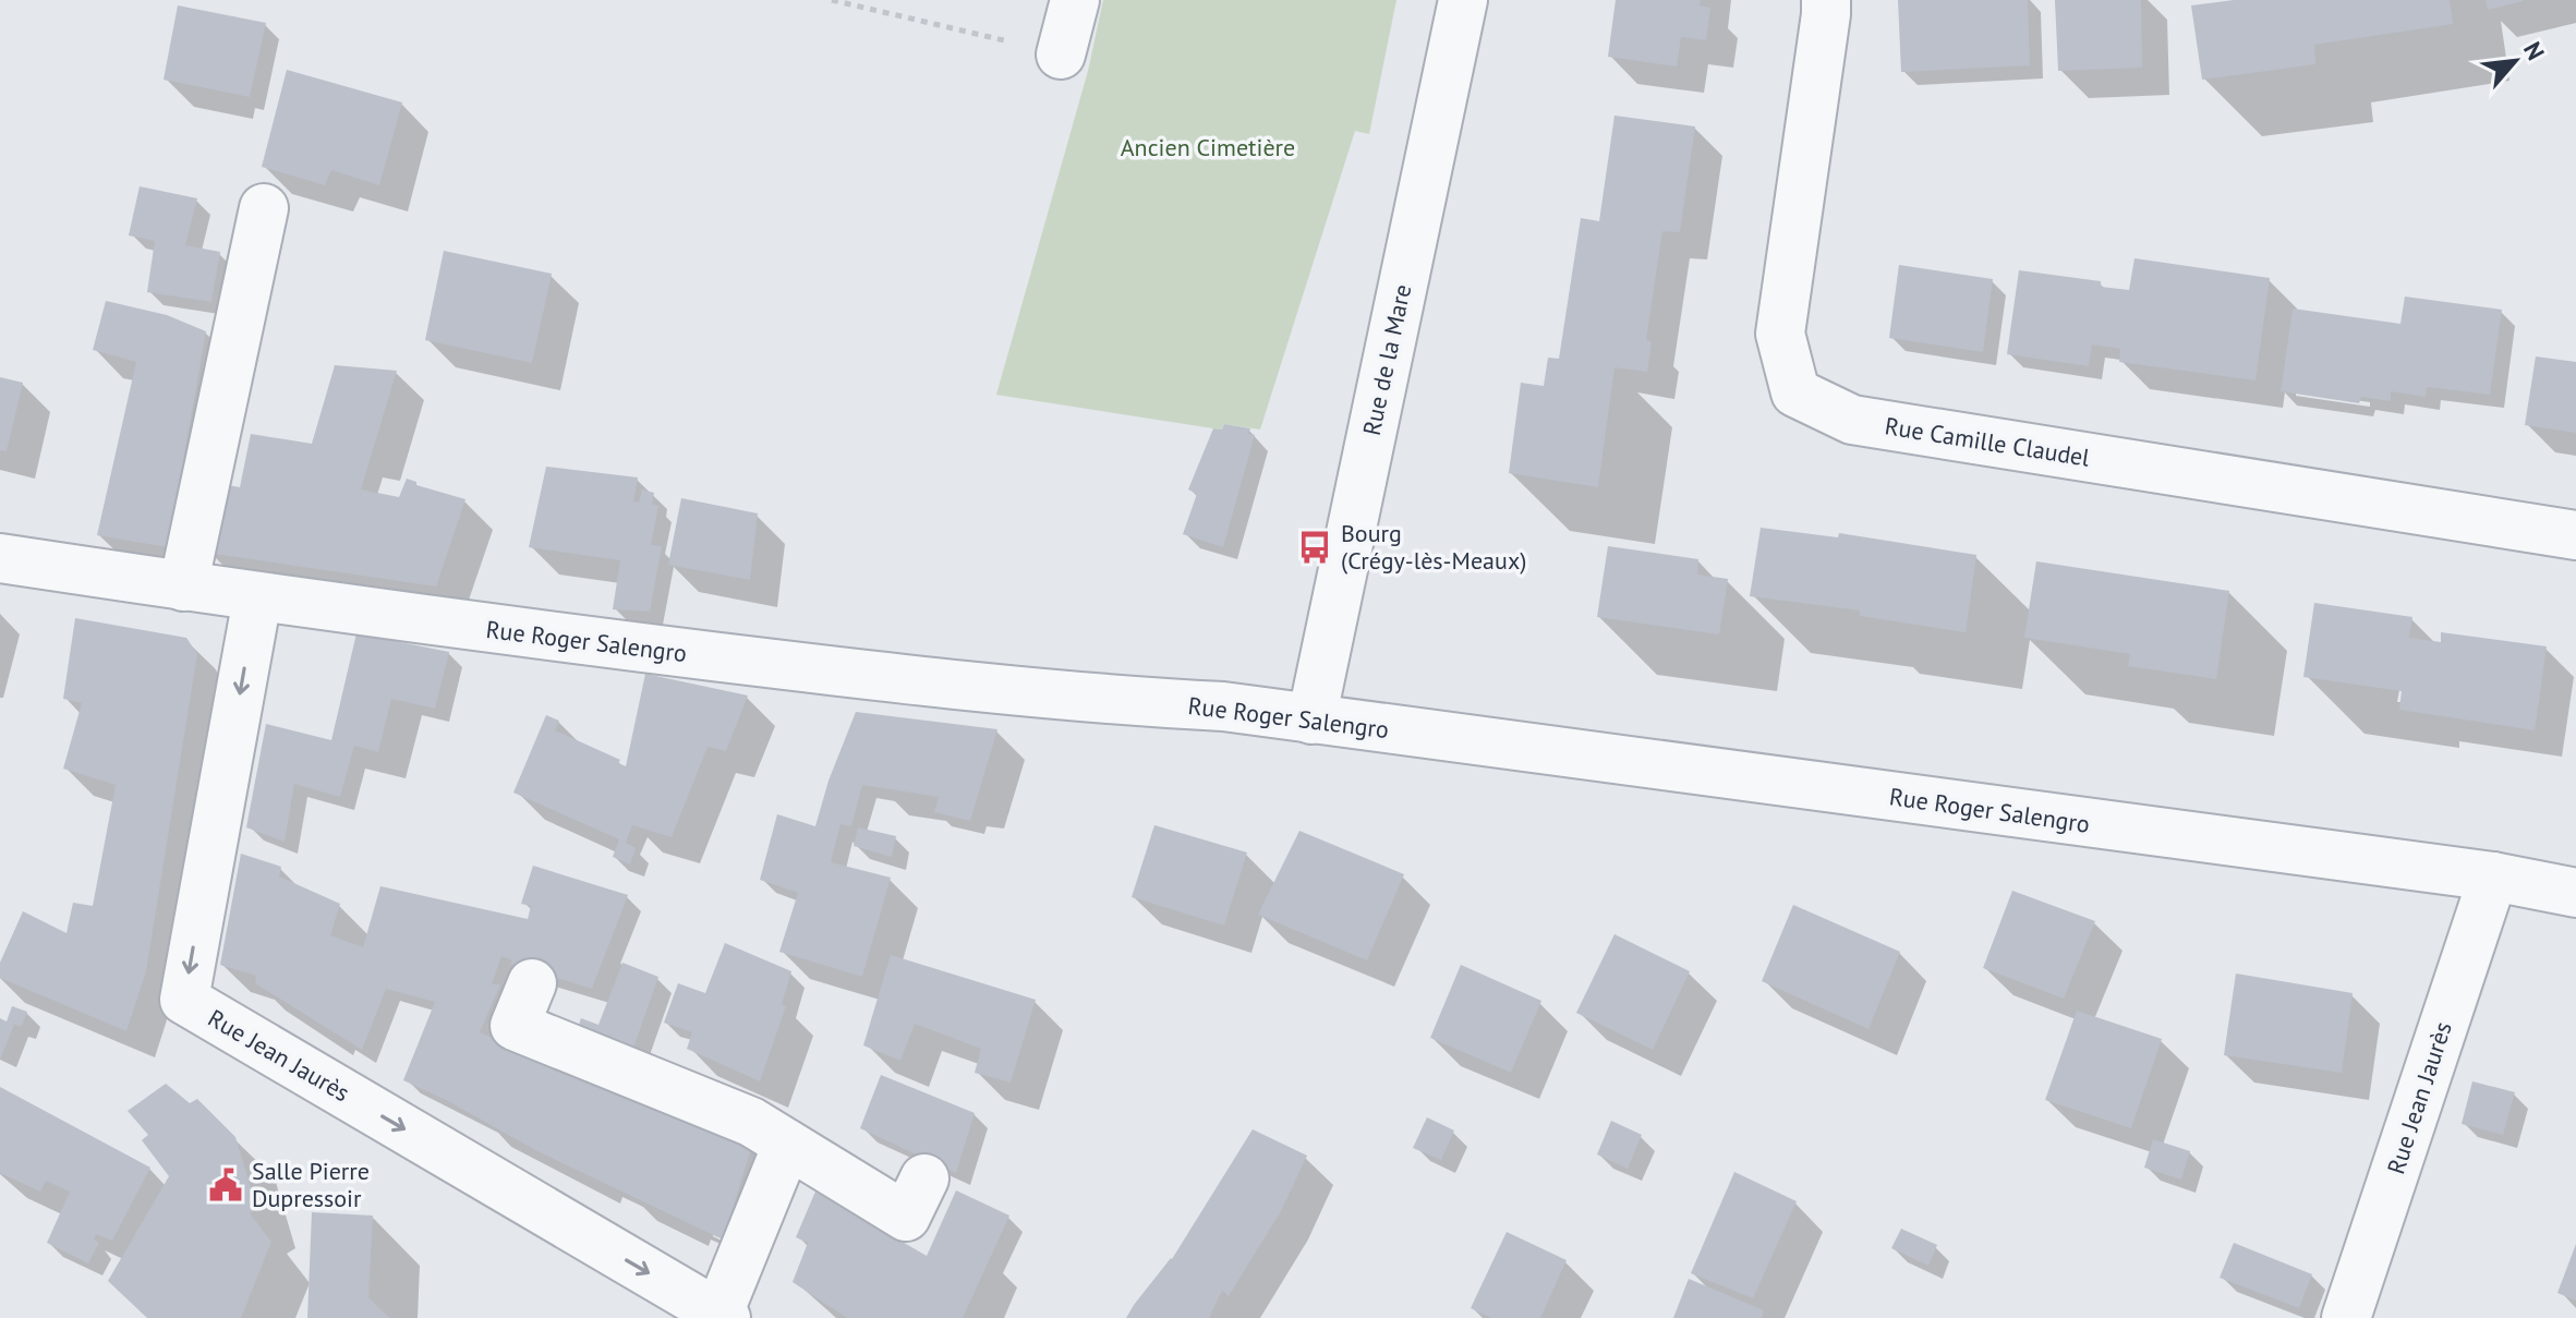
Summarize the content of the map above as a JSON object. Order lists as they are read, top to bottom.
{
  "streets": {
    "street": [
      "Rue de la Mare",
      "Rue Camille Claudel",
      "Rue Roger Salengro",
      "Rue Jean Jaurès"
    ]
  },
  "crossings": [
    ["Rue de la Mare", "Rue Roger Salengro"],
    ["Rue Roger Salengro", "Rue Jean Jaurès"]
  ],
  "one_way": ["Rue Jean Jaurès"],
  "parks": ["Ancien Cimetière"],
  "places": {
    "bus stop": ["Bourg (Crégy-lès-Meaux)"],
    "public building": ["Salle Pierre Dupressoir"]
  },
  "north": "top right"
}
